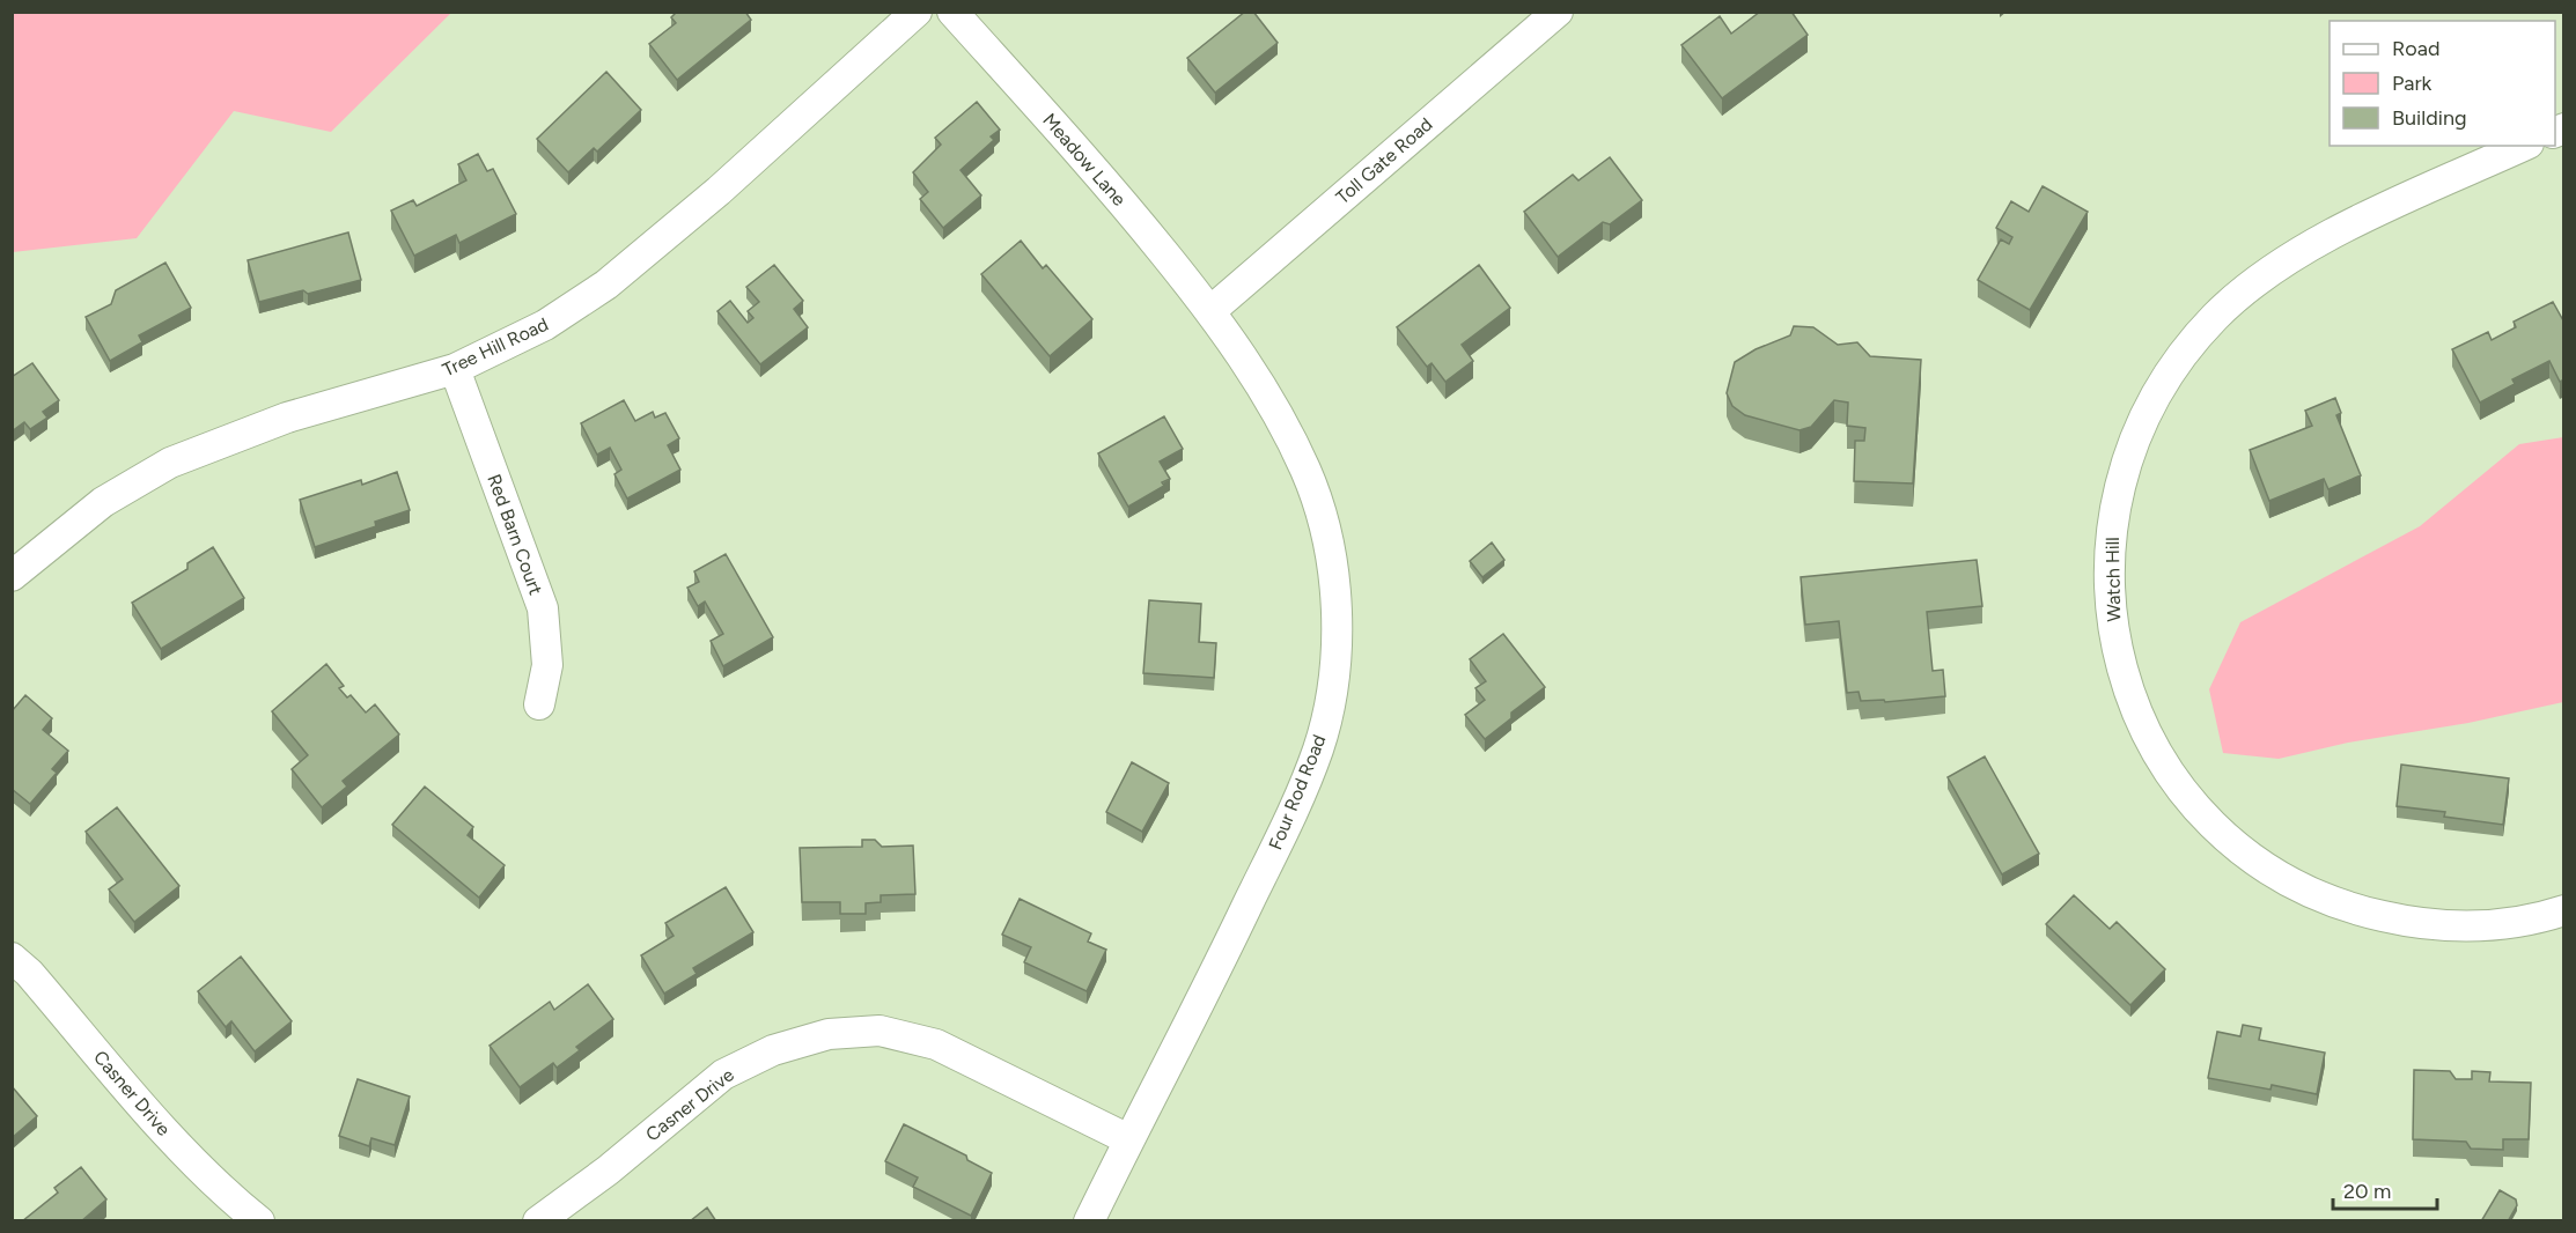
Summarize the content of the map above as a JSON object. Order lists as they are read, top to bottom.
{
  "streets": {
    "street": [
      "Meadow Lane",
      "Toll Gate Road",
      "Tree Hill Road",
      "Red Barn Court",
      "Watch Hill",
      "Four Rod Road",
      "Casner Drive"
    ]
  },
  "crossings": [
    ["Meadow Lane", "Toll Gate Road"],
    ["Meadow Lane", "Four Rod Road"],
    ["Toll Gate Road", "Four Rod Road"],
    ["Tree Hill Road", "Red Barn Court"],
    ["Four Rod Road", "Casner Drive"]
  ],
  "legend": ["Road", "Park", "Building"],
  "scale_bar": "20 m"
}
